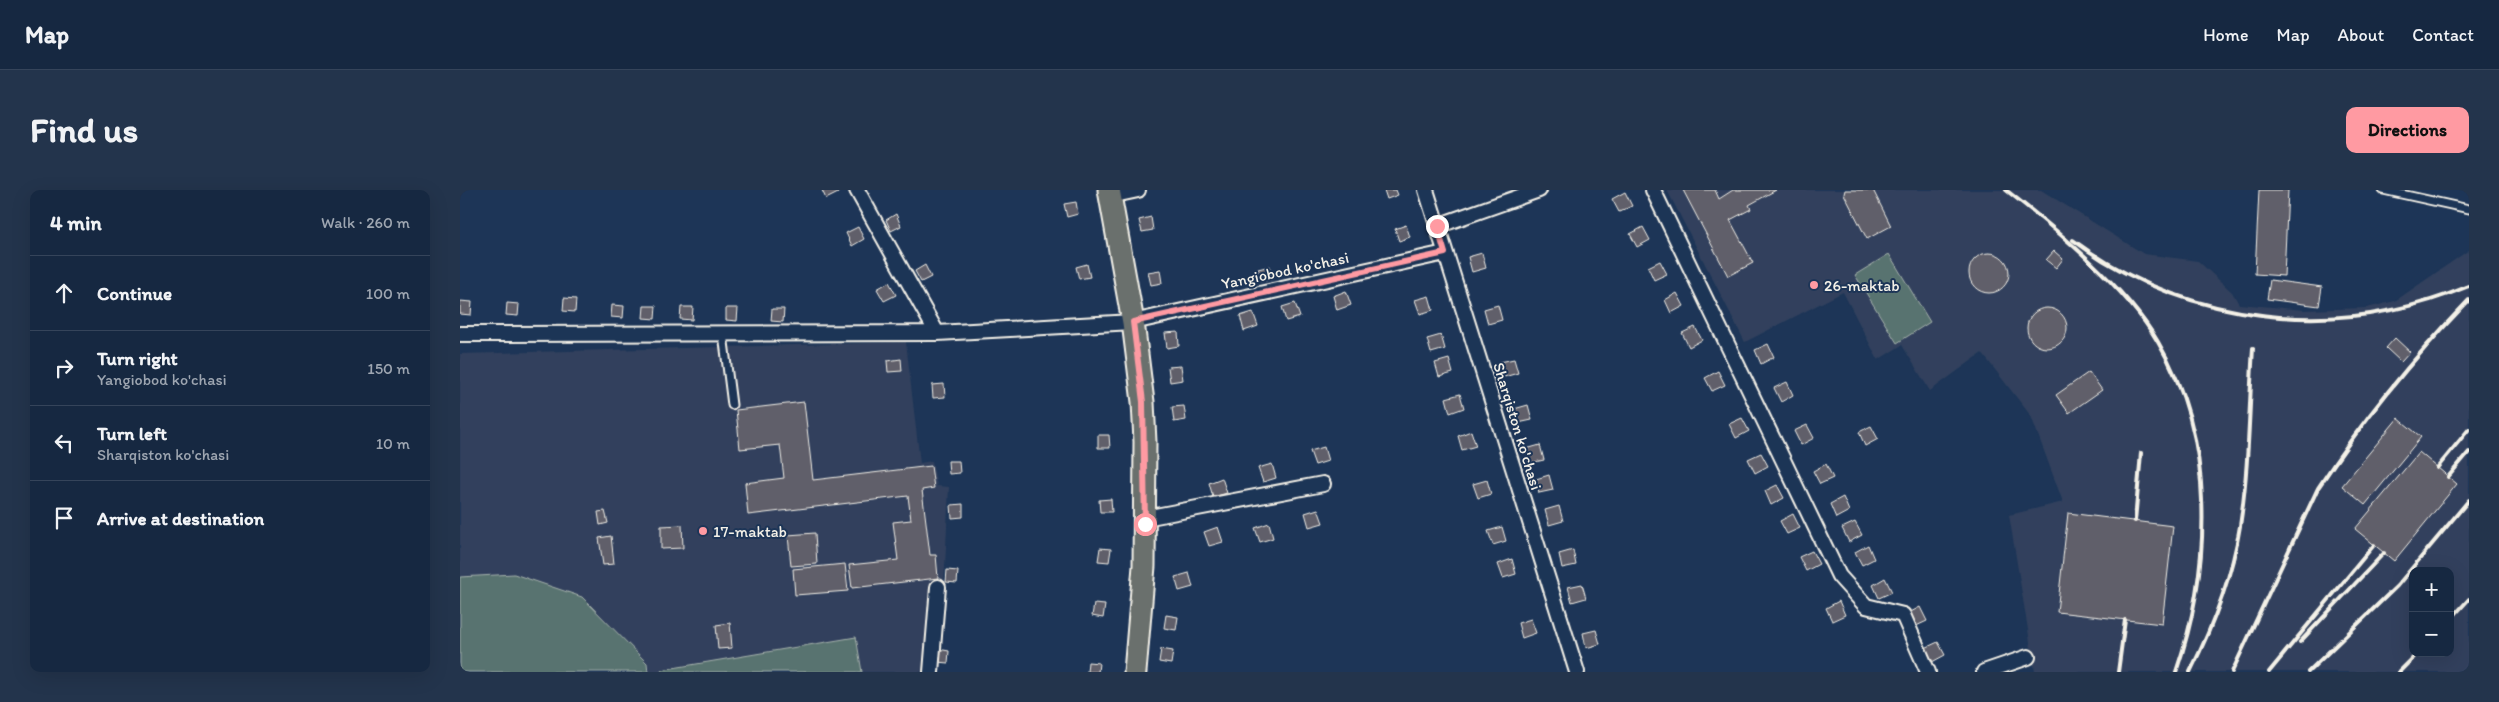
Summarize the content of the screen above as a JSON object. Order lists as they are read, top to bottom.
{
  "streets": {
    "street": ["Yangiobod ko'chasi", "Sharqiston ko'chasi"]
  },
  "crossings": [
    ["Yangiobod ko'chasi", "Sharqiston ko'chasi"]
  ],
  "places": ["26-maktab", "17-maktab"],
  "page": {
    "header": "Map",
    "nav": [
      "Home",
      "Map",
      "About",
      "Contact"
    ],
    "buttons": "Directions",
    "title": "Find us",
    "heading": ["4 min", "Walk · 260 m"],
    "list": [
      ["Continue", "100 m"],
      ["Turn right", "Yangiobod ko'chasi", "150 m"],
      ["Turn left", "Sharqiston ko'chasi", "10 m"],
      "Arrive at destination"
    ],
    "map_buttons": ["+", "−"]
  }
}
